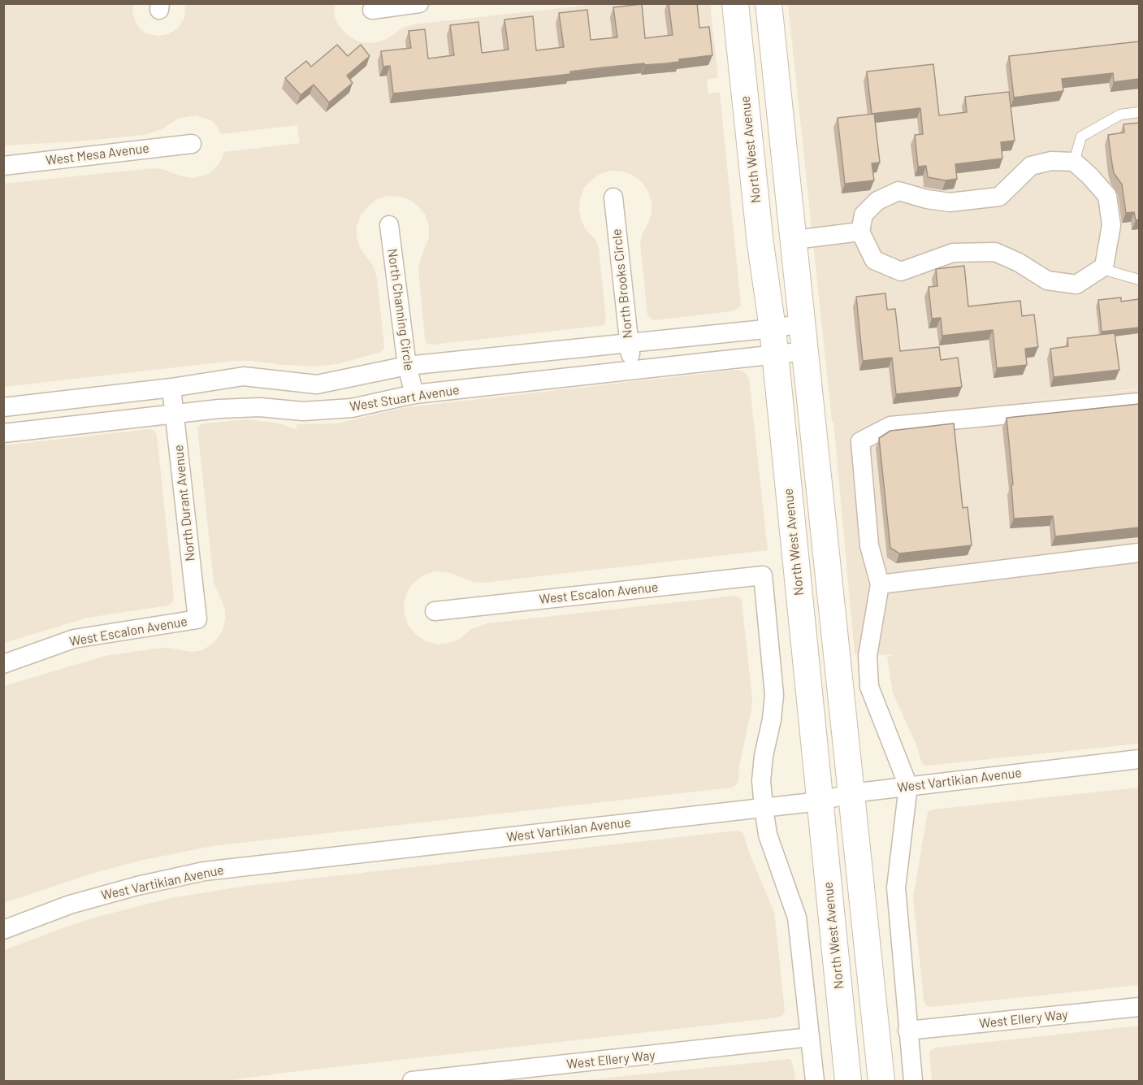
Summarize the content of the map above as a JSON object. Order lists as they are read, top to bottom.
{
  "streets": {
    "main road": ["North West Avenue"],
    "street": [
      "West Mesa Avenue",
      "North Brooks Circle",
      "North Channing Circle",
      "West Stuart Avenue",
      "North Durant Avenue",
      "West Escalon Avenue",
      "West Vartikian Avenue",
      "West Ellery Way"
    ]
  },
  "crossings": [
    ["North West Avenue", "West Stuart Avenue"],
    ["North West Avenue", "West Vartikian Avenue"],
    ["North Brooks Circle", "West Stuart Avenue"],
    ["North Channing Circle", "West Stuart Avenue"],
    ["West Stuart Avenue", "North Durant Avenue"],
    ["North Durant Avenue", "West Escalon Avenue"],
    ["West Escalon Avenue", "West Vartikian Avenue"]
  ]
}
